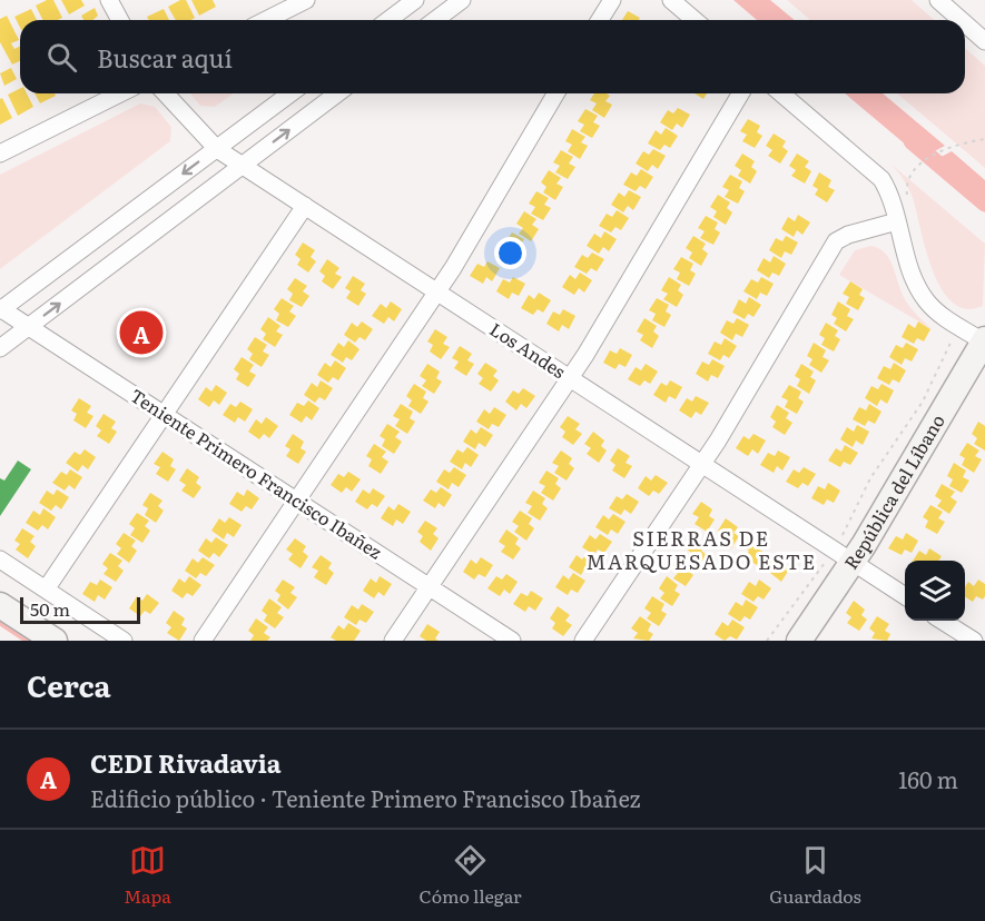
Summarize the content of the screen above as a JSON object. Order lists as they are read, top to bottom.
{
  "streets": {
    "street": ["Los Andes", "Teniente Primero Francisco Ibañez", "República del Líbano"]
  },
  "crossings": [
    ["Los Andes", "República del Líbano"]
  ],
  "districts": ["SIERRAS DE MARQUESADO ESTE"],
  "scale_bar": "50 m",
  "page": {
    "search": "Buscar aquí",
    "pins": "A",
    "scale": "50 m",
    "heading": "Cerca",
    "list": [
      {
        "mark": "A",
        "name": "CEDI Rivadavia",
        "note": "Edificio público · Teniente Primero Francisco Ibañez",
        "value": "160 m"
      }
    ],
    "nav": ["Mapa", "Cómo llegar", "Guardados"]
  }
}
